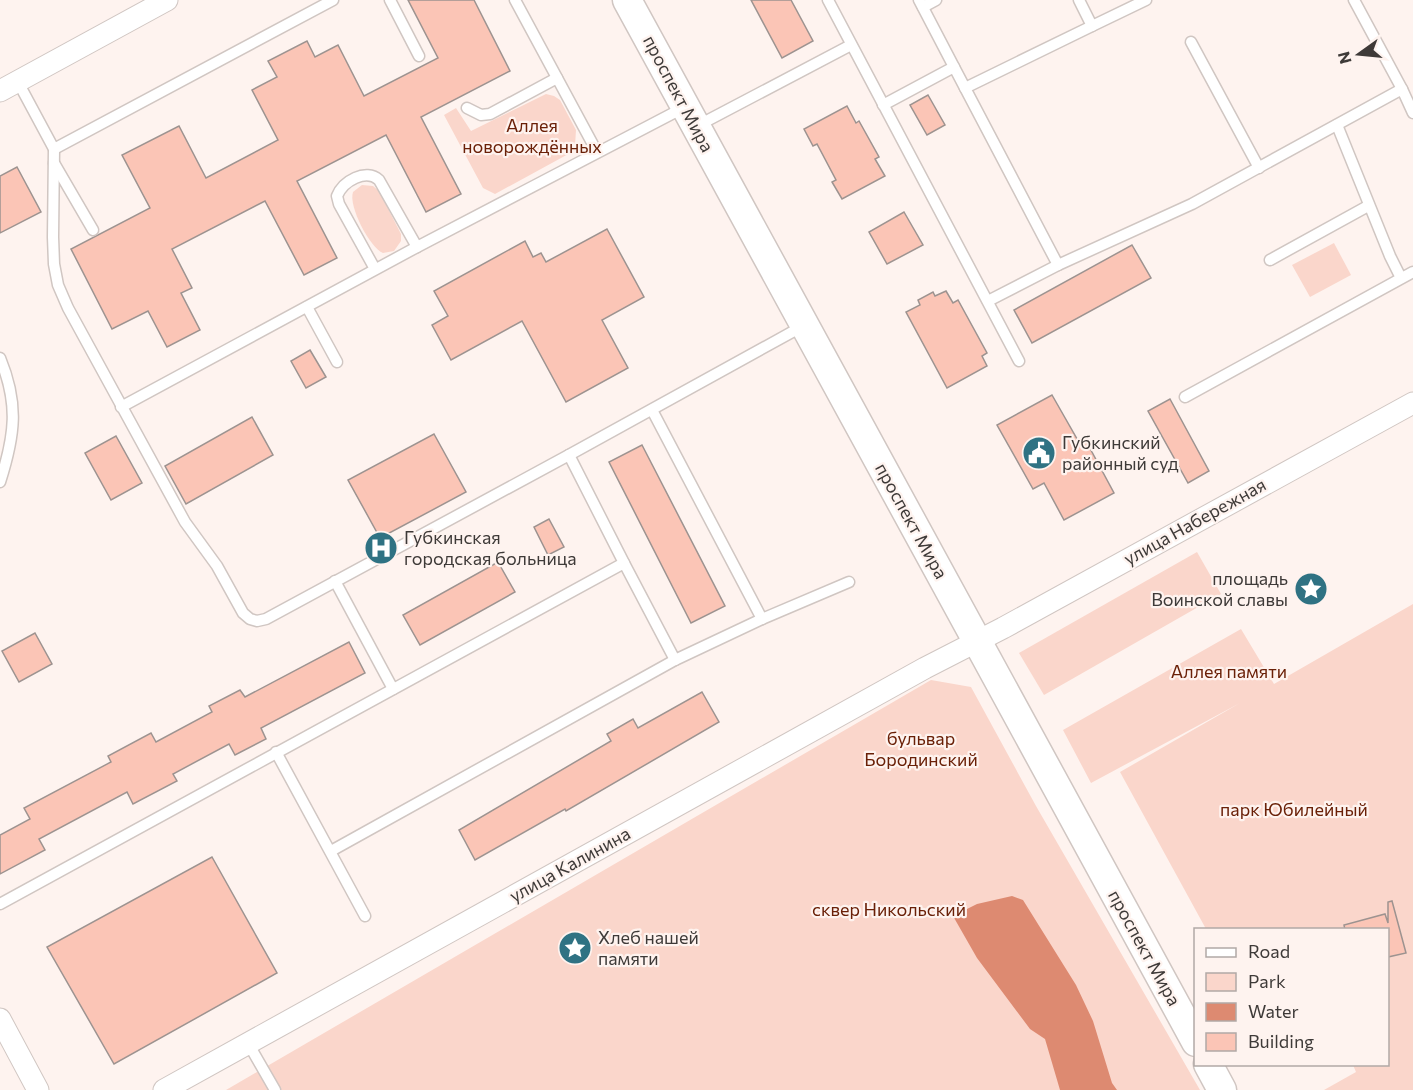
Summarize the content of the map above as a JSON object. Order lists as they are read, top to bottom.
{
  "streets": {
    "main road": ["проспект Мира"],
    "street": ["улица Набережная", "улица Калинина"]
  },
  "crossings": [
    ["проспект Мира", "улица Набережная"],
    ["проспект Мира", "улица Калинина"],
    ["улица Набережная", "улица Калинина"]
  ],
  "parks": [
    "Аллея новорождённых",
    "Аллея памяти",
    "бульвар Бородинский",
    "парк Юбилейный",
    "сквер Никольский"
  ],
  "places": {
    "public building": ["Губкинский районный суд"],
    "hospital": ["Губкинская городская больница"],
    "place": ["площадь Воинской славы", "Хлеб нашей памяти"]
  },
  "legend": [
    "Road",
    "Park",
    "Water",
    "Building"
  ],
  "north": "left"
}
